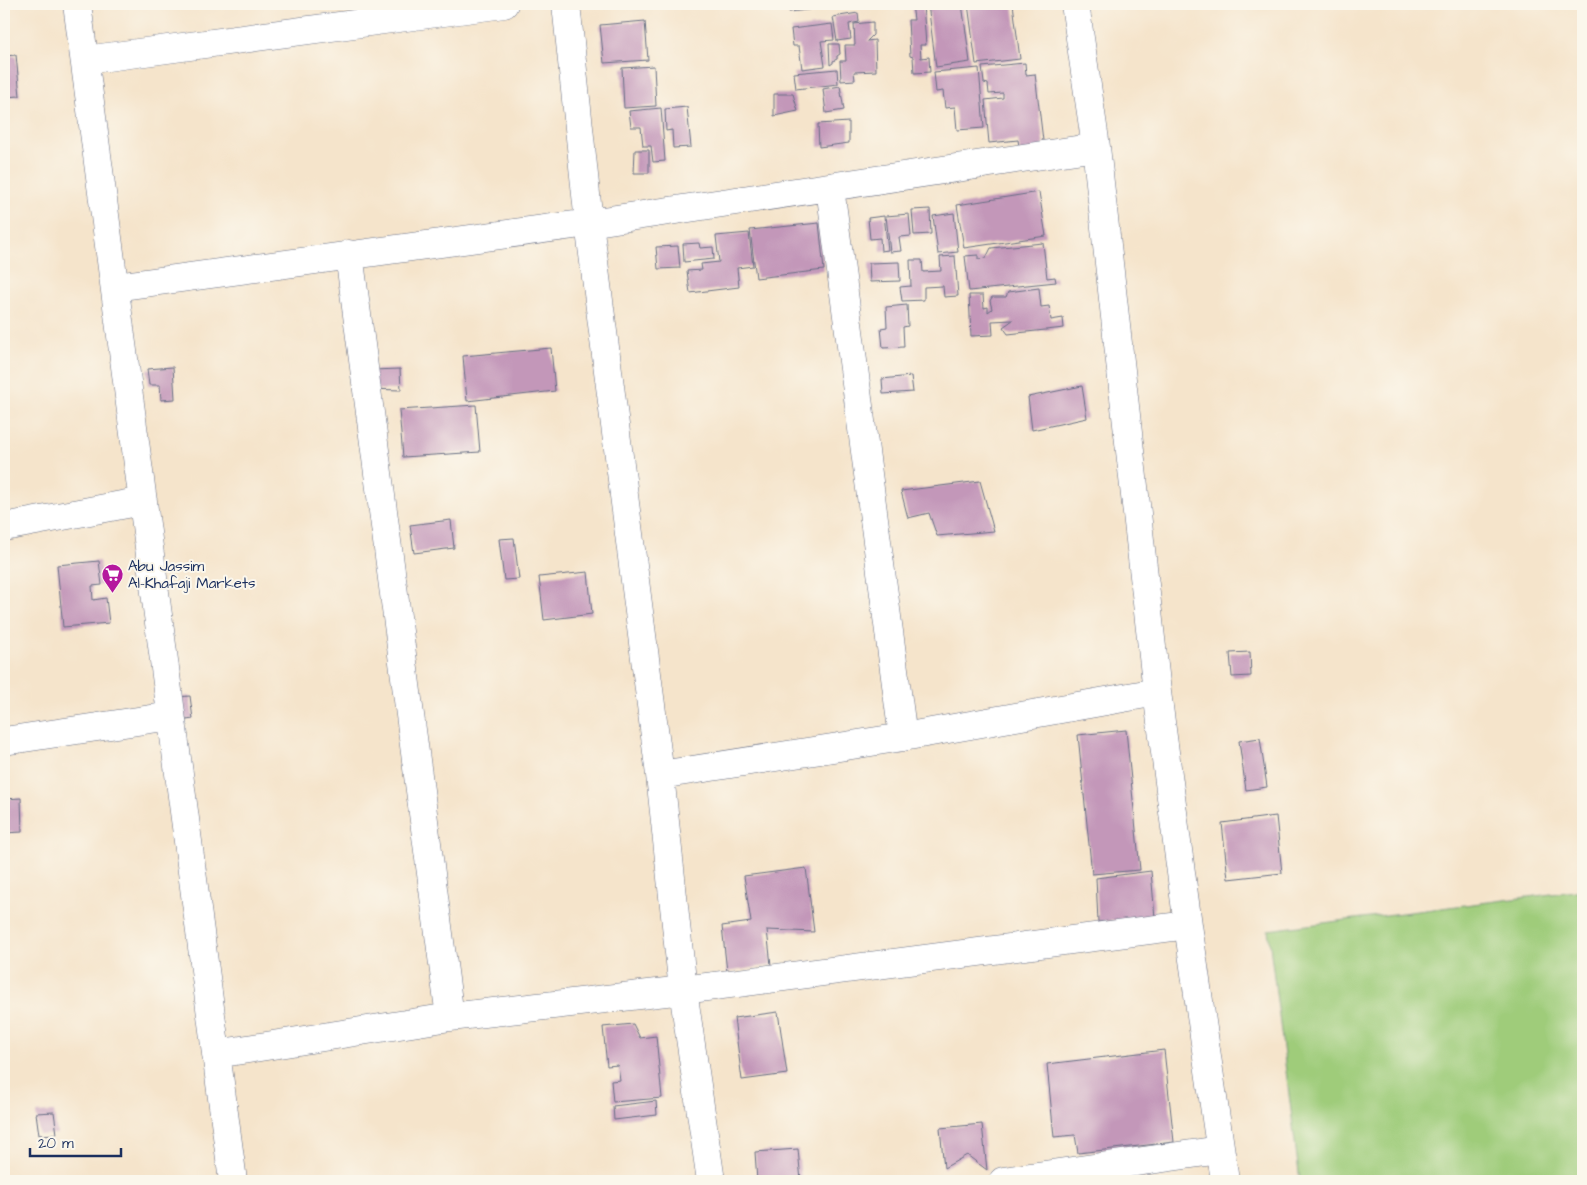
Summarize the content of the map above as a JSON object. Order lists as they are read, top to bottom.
{
  "places": {
    "supermarket": ["Abu Jassim Al-Khafaji Markets"]
  },
  "scale_bar": "20 m"
}
